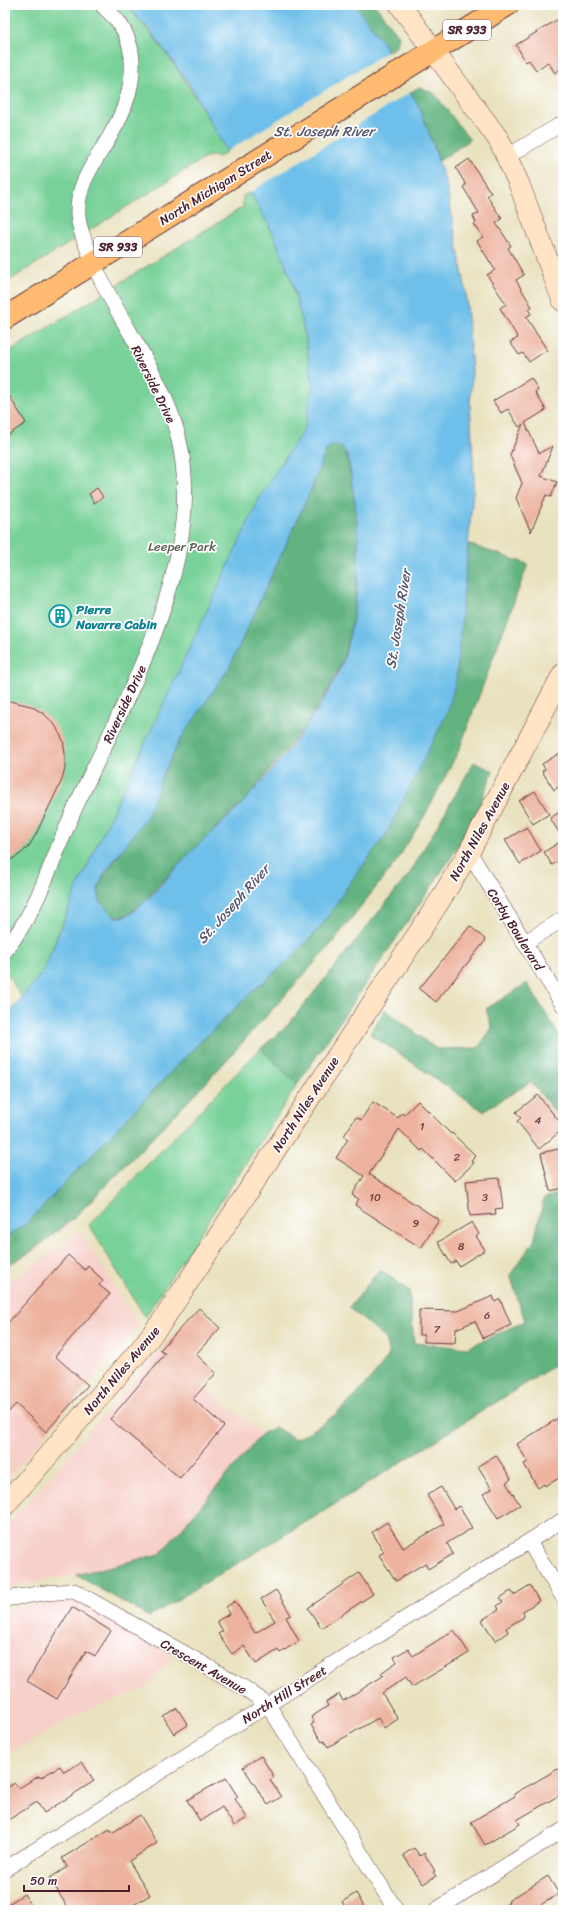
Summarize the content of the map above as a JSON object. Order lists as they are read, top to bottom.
{
  "streets": {
    "main road": ["SR 933", "North Michigan Street"],
    "street": [
      "Riverside Drive",
      "North Niles Avenue",
      "Corby Boulevard",
      "Crescent Avenue",
      "North Hill Street"
    ]
  },
  "crossings": [
    ["North Michigan Street", "Riverside Drive"],
    ["North Niles Avenue", "Corby Boulevard"],
    ["Crescent Avenue", "North Hill Street"]
  ],
  "water": ["St. Joseph River"],
  "parks": ["Leeper Park"],
  "places": {
    "building": ["Pierre Navarre Cabin"]
  },
  "house_numbers": [
    "4",
    "1",
    "2",
    "10",
    "3",
    "9",
    "8",
    "6",
    "7"
  ],
  "scale_bar": "50 m"
}
